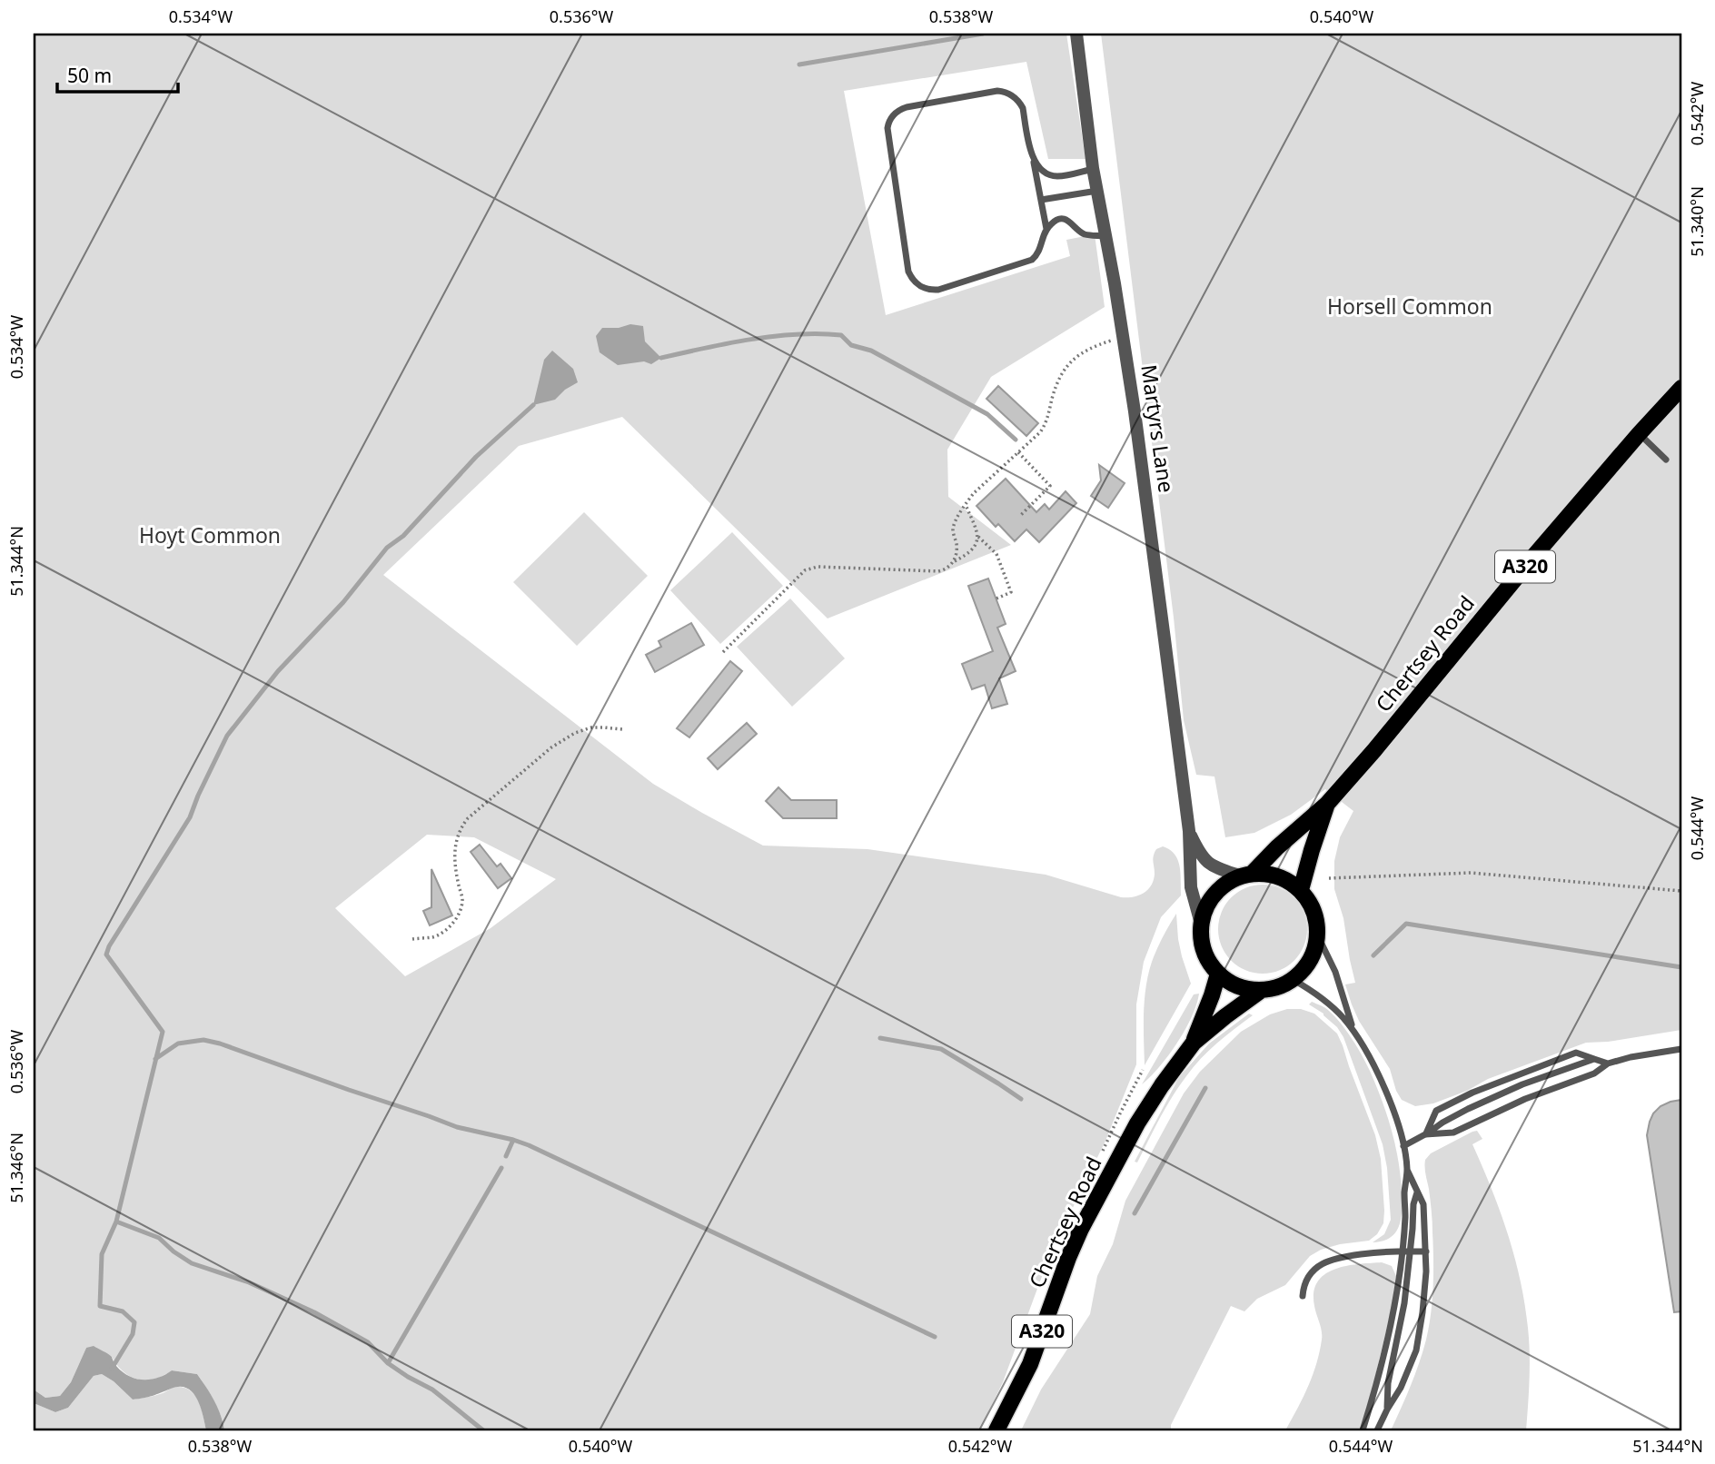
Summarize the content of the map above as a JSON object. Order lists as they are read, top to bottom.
{
  "streets": {
    "main road": ["A320", "Chertsey Road"],
    "street": ["Martyrs Lane"]
  },
  "crossings": [
    ["Martyrs Lane", "Chertsey Road"]
  ],
  "parks": ["Horsell Common", "Hoyt Common"],
  "scale_bar": "50 m",
  "coordinates": [
    "0.534°W",
    "0.536°W",
    "0.538°W",
    "0.540°W",
    "0.542°W",
    "51.340°N",
    "51.344°N",
    "0.544°W",
    "51.346°N"
  ]
}
